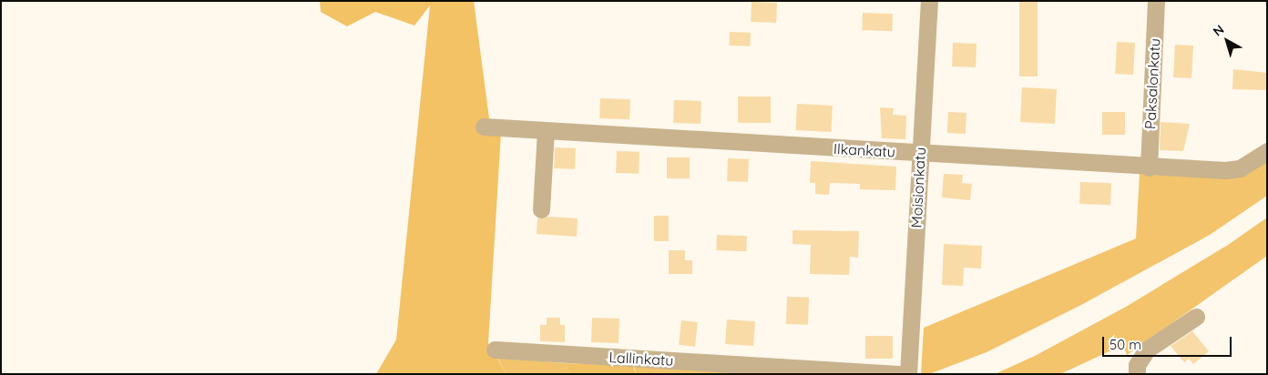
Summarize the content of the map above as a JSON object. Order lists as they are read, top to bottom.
{
  "streets": {
    "street": [
      "Paksalonkatu",
      "Ilkankatu",
      "Moisionkatu",
      "Lallinkatu"
    ]
  },
  "crossings": [
    ["Paksalonkatu", "Ilkankatu"],
    ["Ilkankatu", "Moisionkatu"]
  ],
  "scale_bar": "50 m",
  "north": "top left"
}
